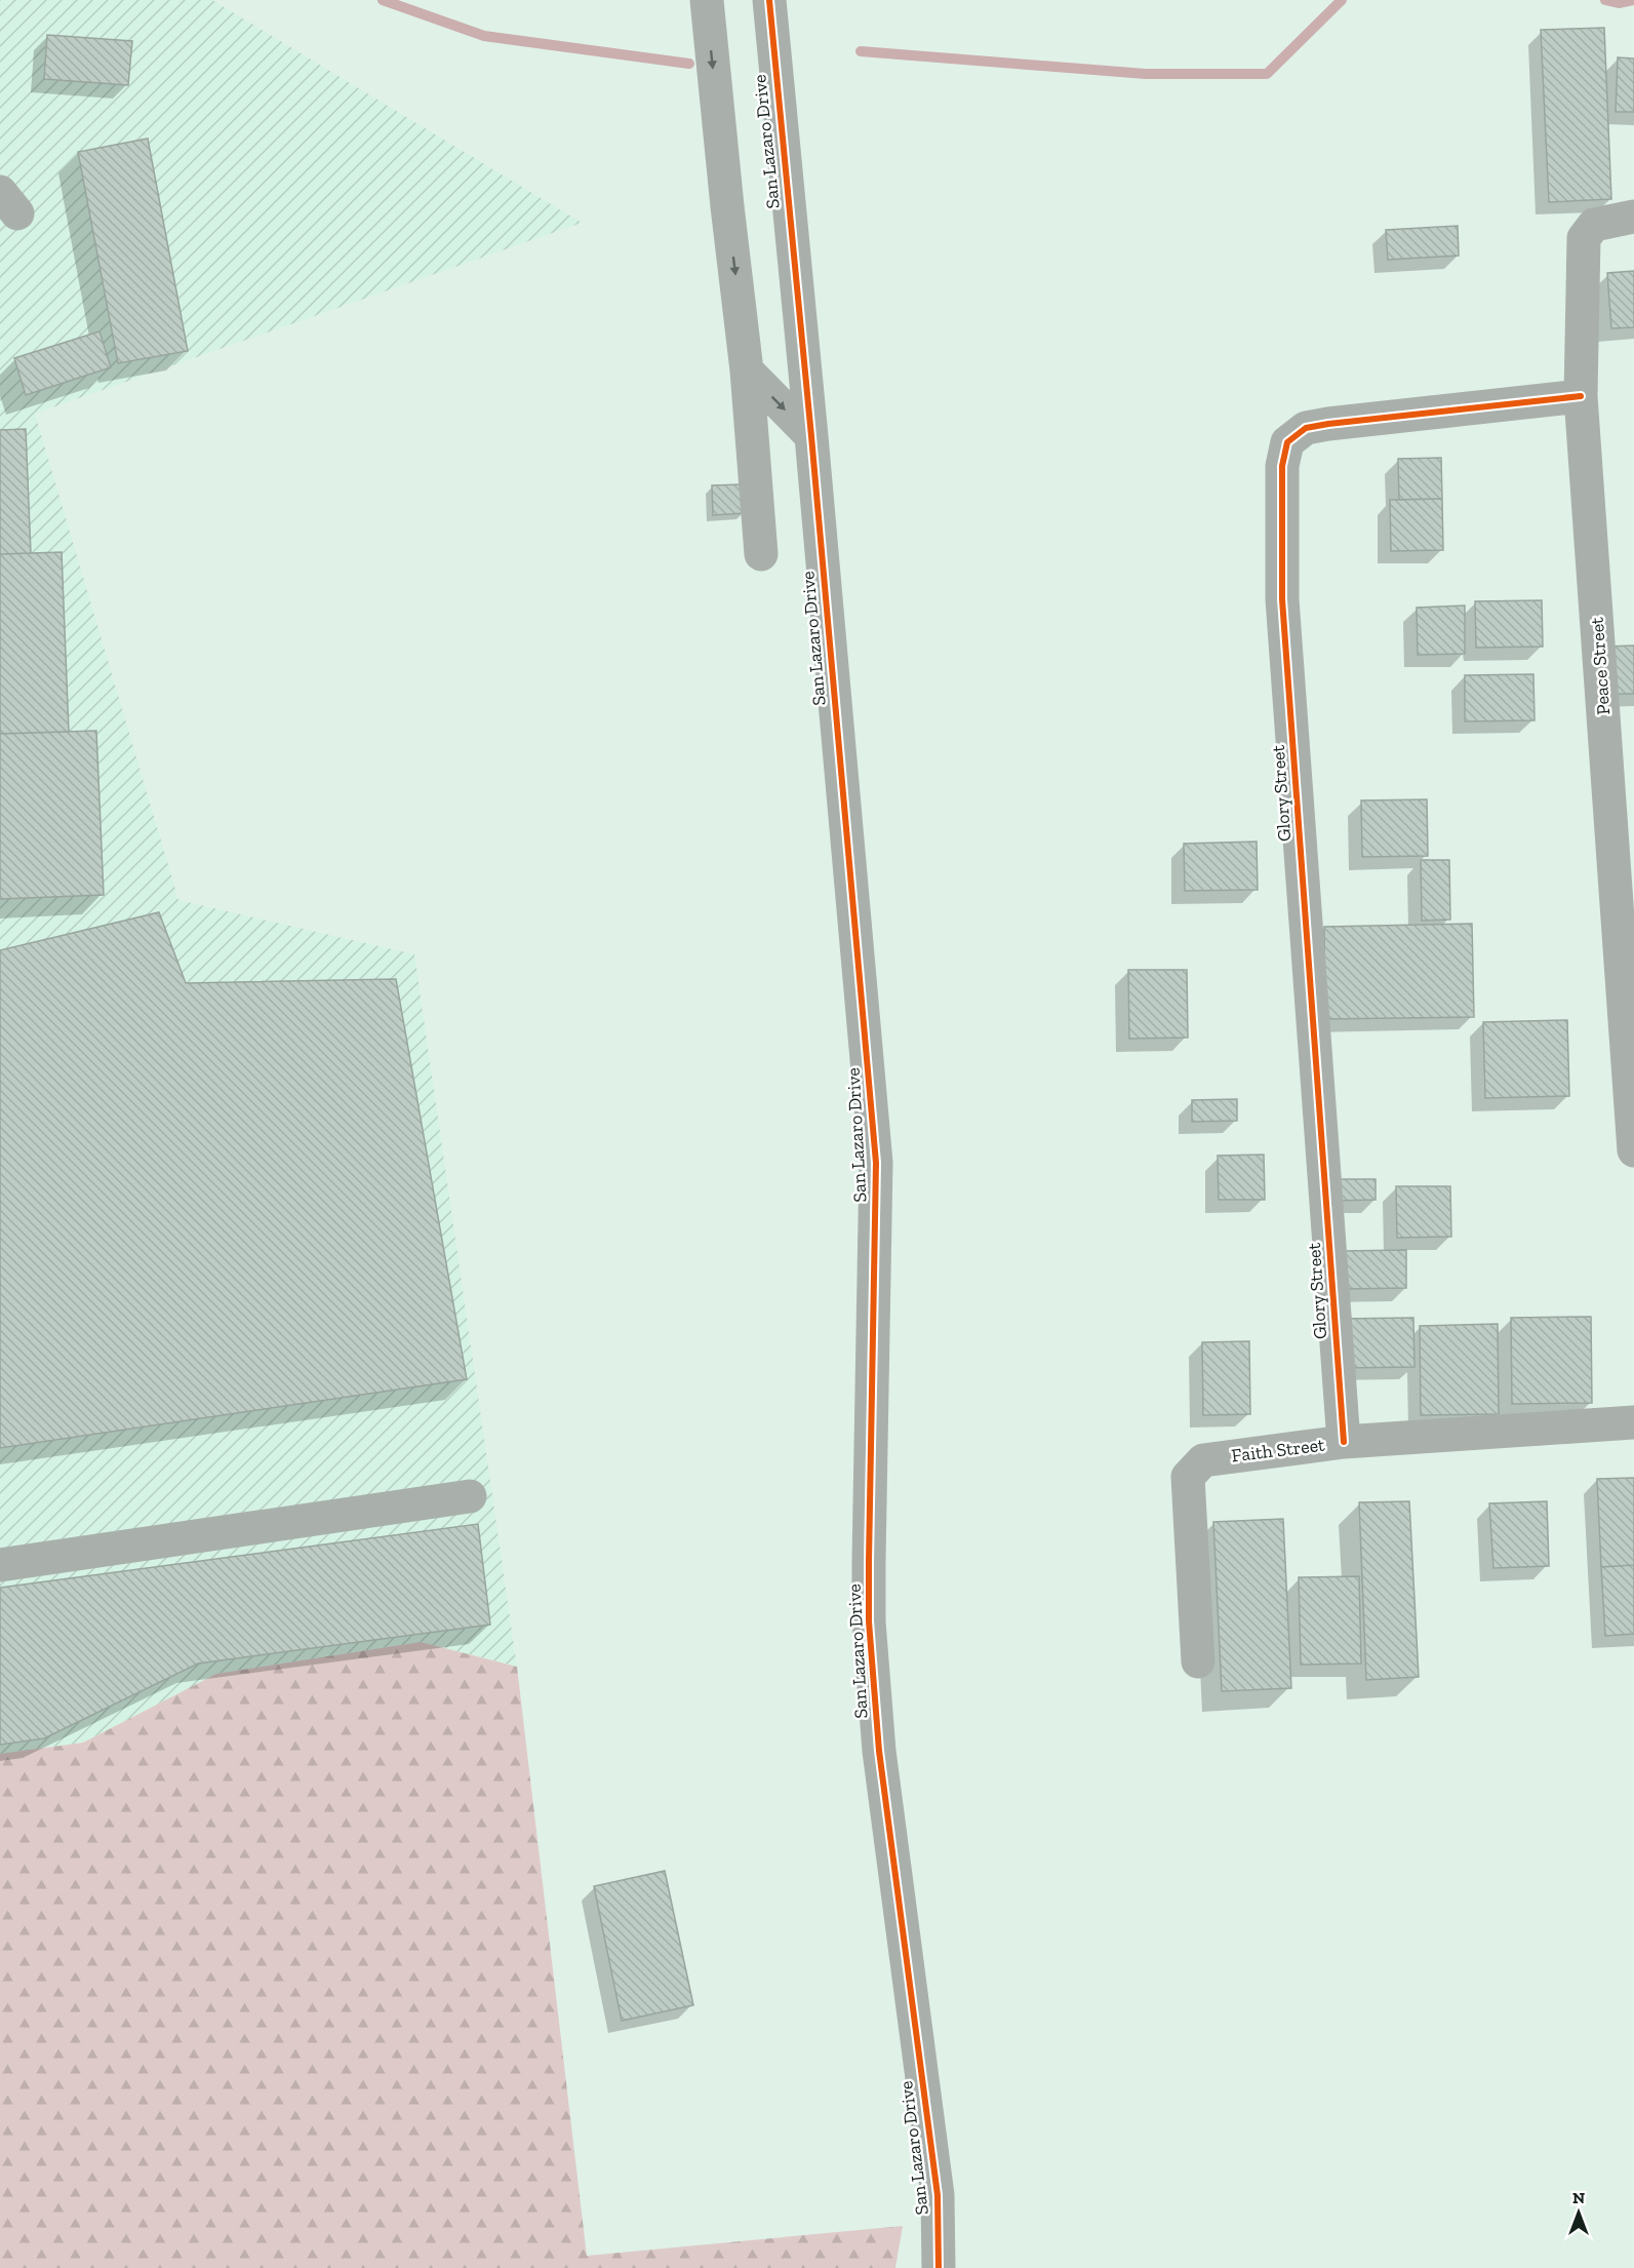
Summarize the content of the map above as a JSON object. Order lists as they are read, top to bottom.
{
  "streets": {
    "street": [
      "San Lazaro Drive",
      "Peace Street",
      "Glory Street",
      "Faith Street"
    ]
  },
  "crossings": [
    ["Peace Street", "Glory Street"],
    ["Glory Street", "Faith Street"]
  ],
  "north": "top"
}
